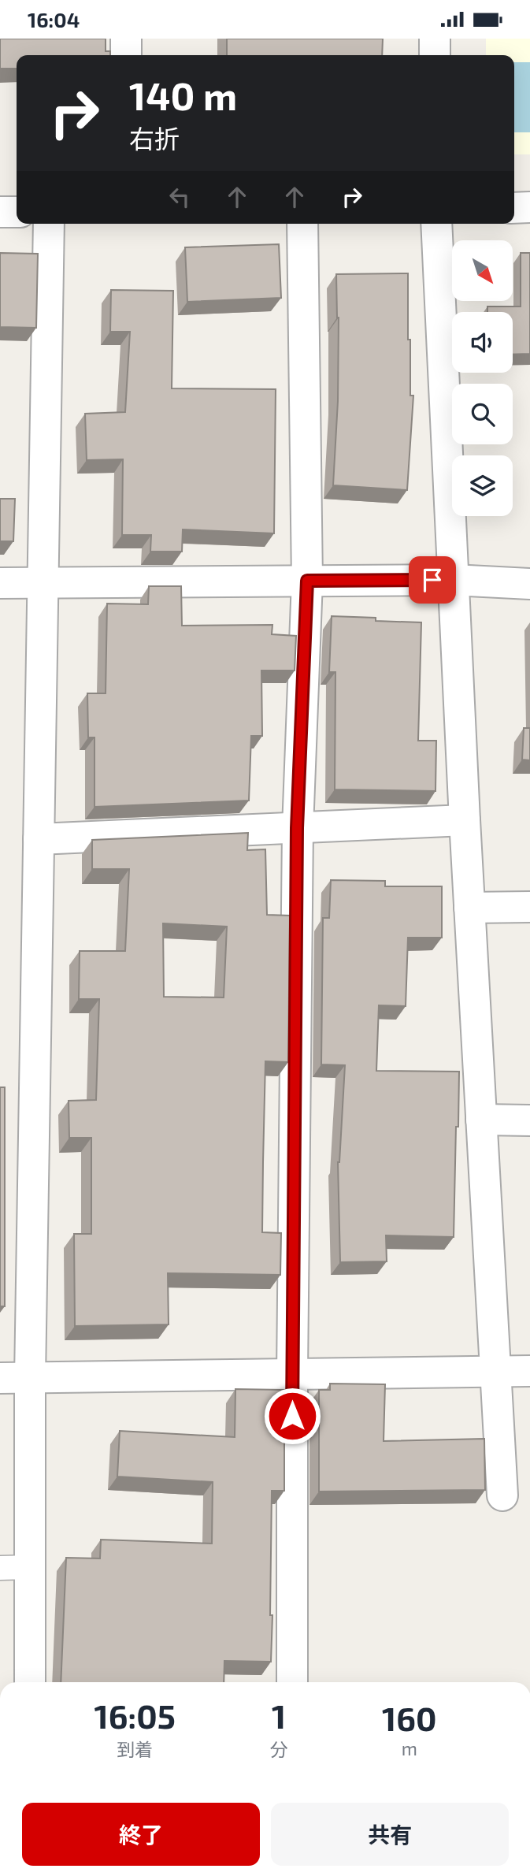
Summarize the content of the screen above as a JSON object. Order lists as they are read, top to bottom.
{
  "north": "bottom right",
  "page": {
    "status": "16:04",
    "turn": ["140 m", "右折"],
    "eta": [
      "16:05",
      "到着",
      "1",
      "分",
      "160",
      "m"
    ],
    "buttons": ["終了", "共有"]
  }
}
